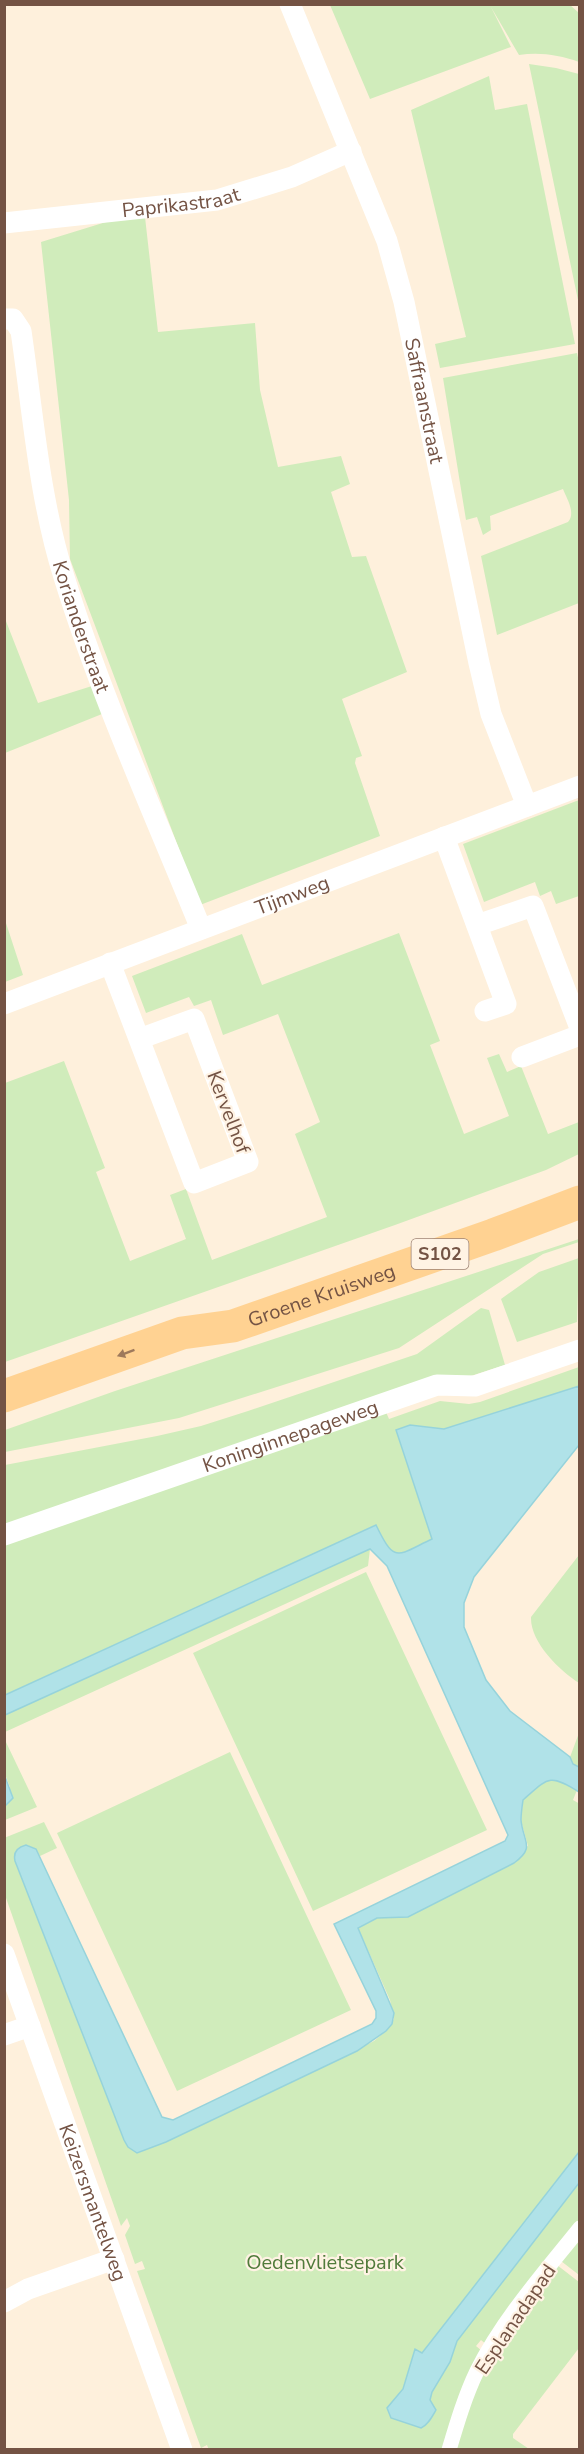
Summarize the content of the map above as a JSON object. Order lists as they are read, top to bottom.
{
  "streets": {
    "main road": ["S102", "Groene Kruisweg"],
    "street": [
      "Paprikastraat",
      "Saffraanstraat",
      "Korianderstraat",
      "Tijmweg",
      "Kervelhof",
      "Koninginnepageweg",
      "Keizersmantelweg",
      "Esplanadapad"
    ]
  },
  "crossings": [
    ["Paprikastraat", "Saffraanstraat"],
    ["Saffraanstraat", "Tijmweg"],
    ["Korianderstraat", "Tijmweg"],
    ["Tijmweg", "Kervelhof"]
  ],
  "parks": ["Oedenvlietsepark"]
}
